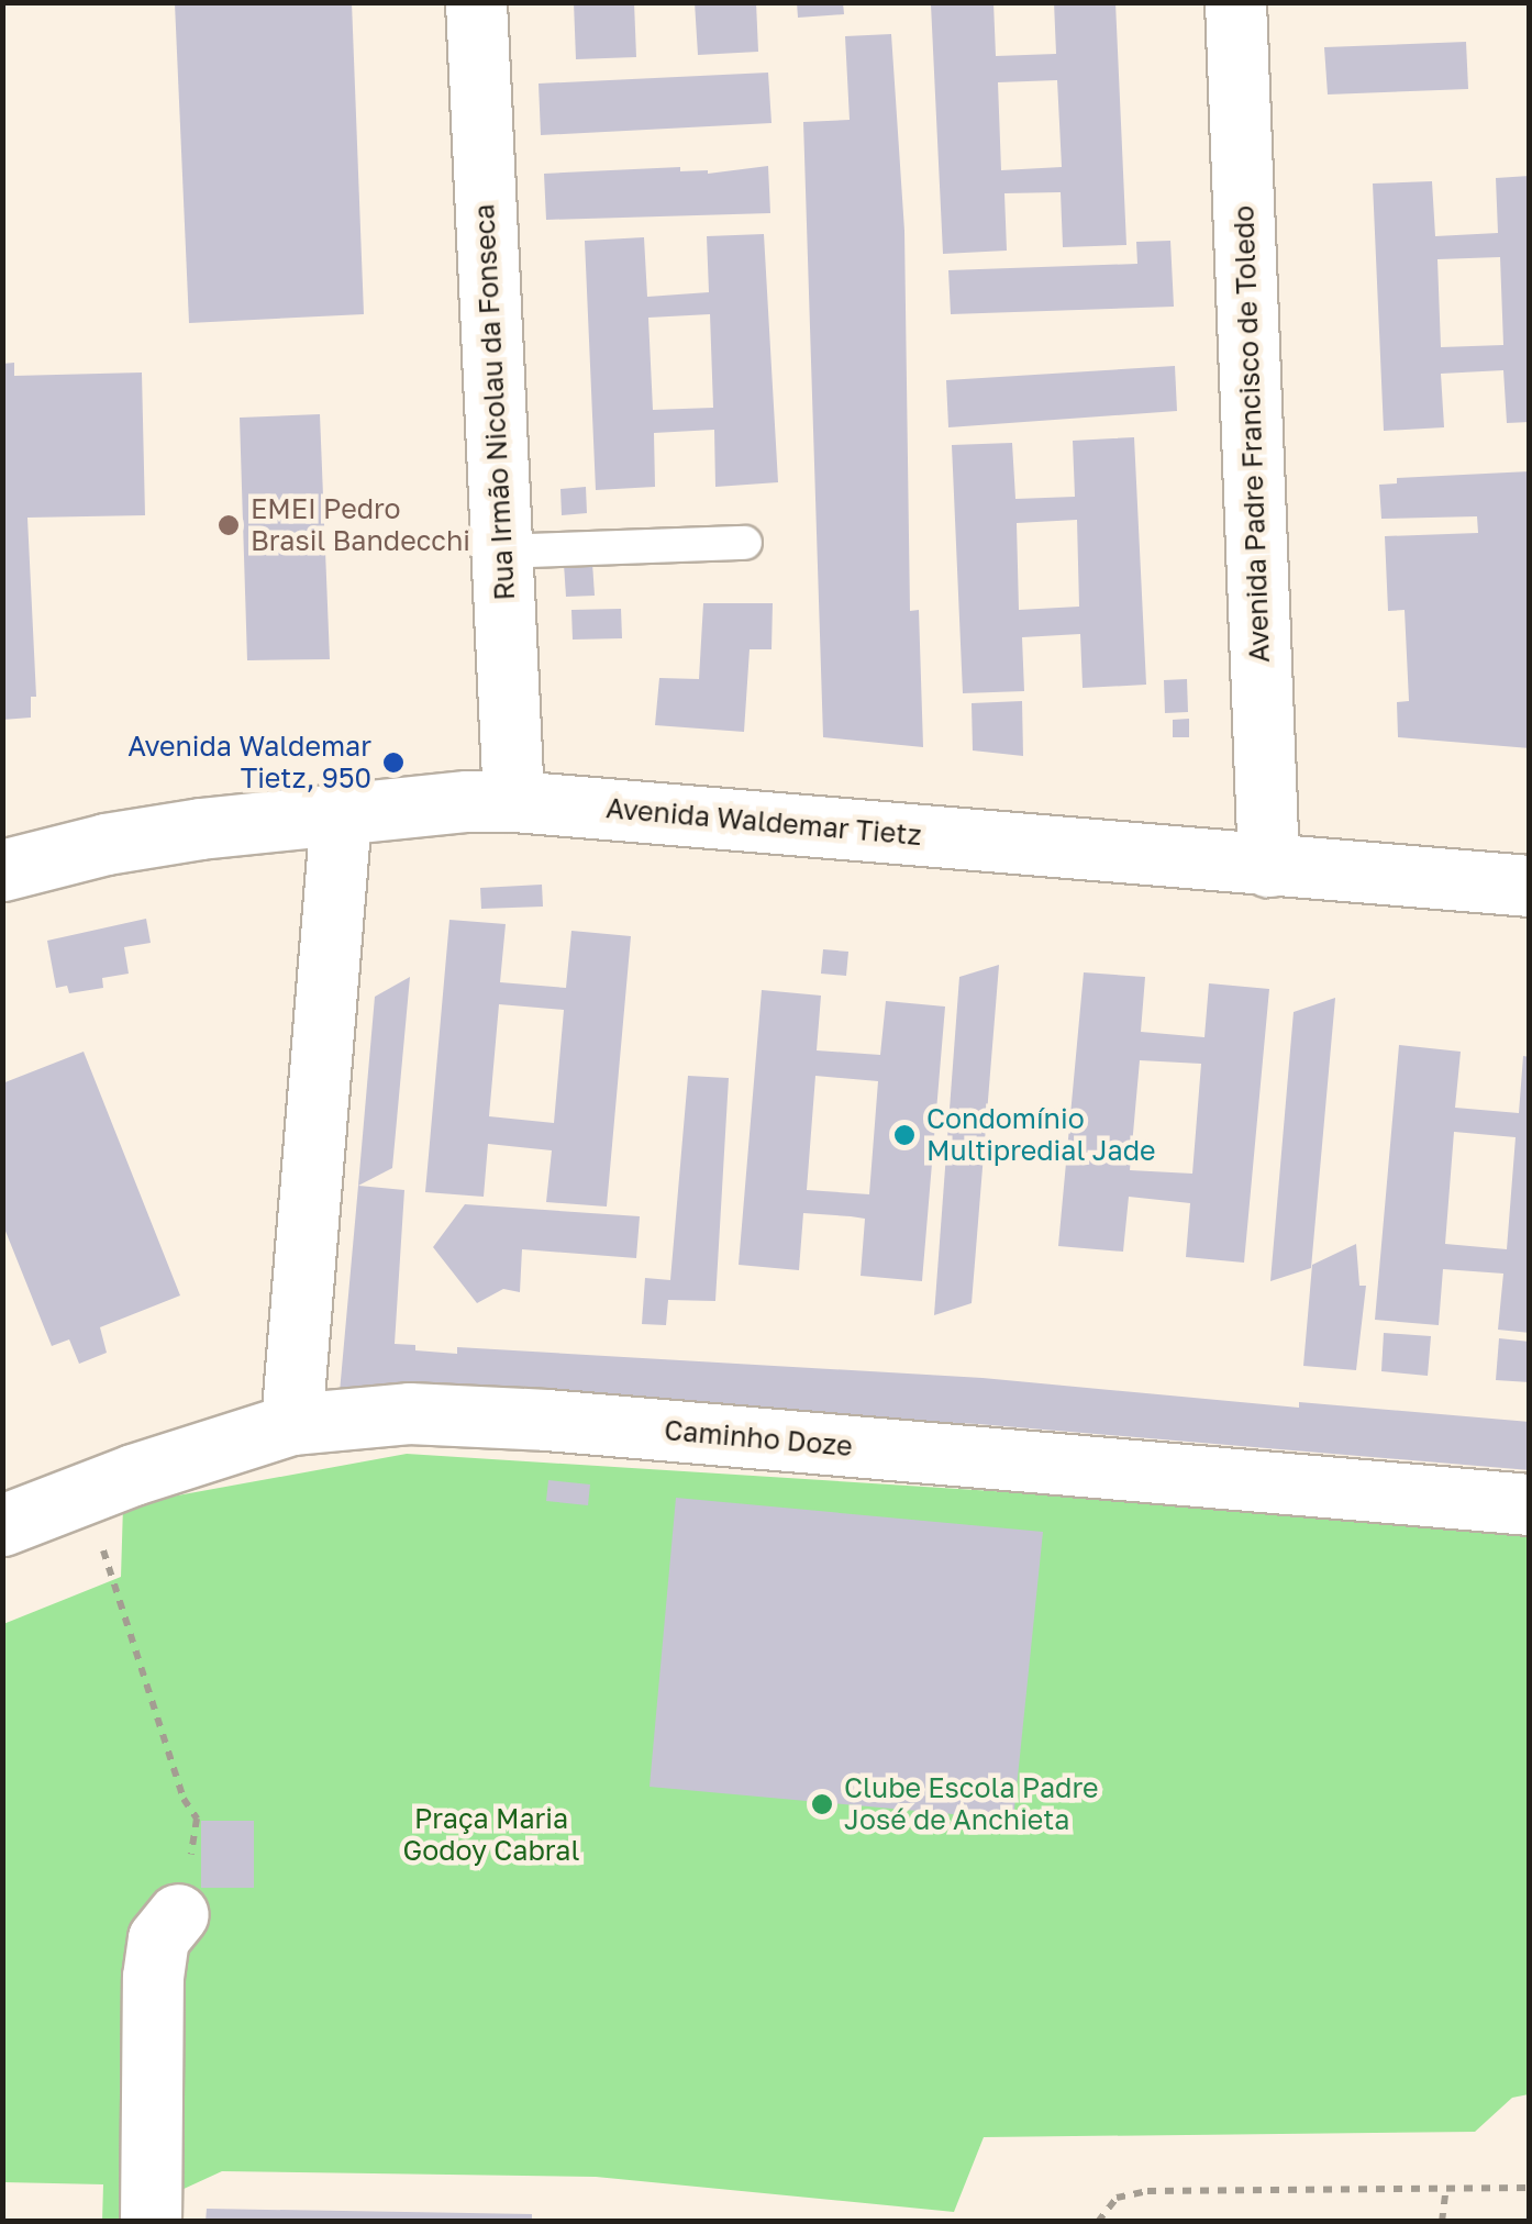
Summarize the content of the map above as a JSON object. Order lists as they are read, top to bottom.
{
  "streets": {
    "street": [
      "Rua Irmão Nicolau da Fonseca",
      "Avenida Padre Francisco de Toledo",
      "Avenida Waldemar Tietz",
      "Caminho Doze"
    ]
  },
  "crossings": [
    ["Rua Irmão Nicolau da Fonseca", "Avenida Waldemar Tietz"],
    ["Avenida Padre Francisco de Toledo", "Avenida Waldemar Tietz"]
  ],
  "parks": ["Praça Maria Godoy Cabral"],
  "places": [
    "EMEI Pedro Brasil Bandecchi",
    "Avenida Waldemar Tietz, 950",
    "Condomínio Multipredial Jade",
    "Clube Escola Padre José de Anchieta"
  ]
}
